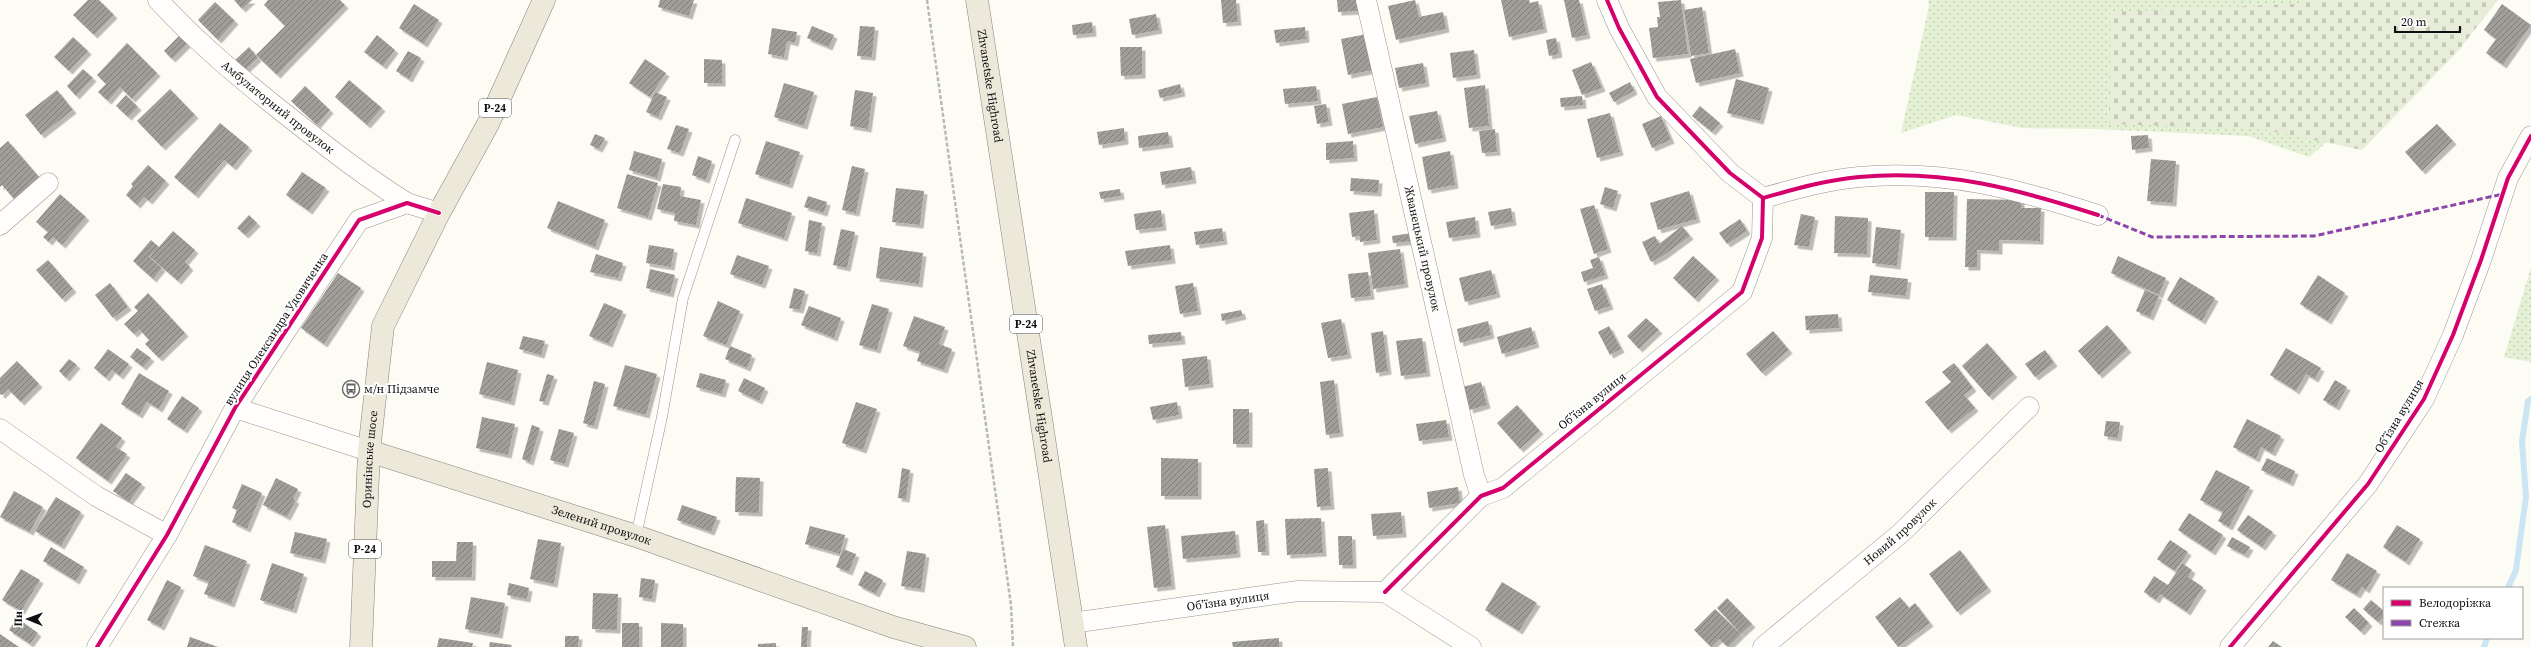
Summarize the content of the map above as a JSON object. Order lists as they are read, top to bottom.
{
  "streets": {
    "main road": [
      "Zhvanetske Highroad",
      "Р-24",
      "Оринінське шосе",
      "Зелений провулок"
    ],
    "street": [
      "Амбулаторний провулок",
      "Жванецький провулок",
      "вулиця Олександра Удовиченка",
      "Обʼїзна вулиця",
      "Новий провулок"
    ]
  },
  "crossings": [
    ["Zhvanetske Highroad", "Обʼїзна вулиця"],
    ["Амбулаторний провулок", "вулиця Олександра Удовиченка"],
    ["Р-24", "Оринінське шосе"],
    ["Жванецький провулок", "Обʼїзна вулиця"],
    ["вулиця Олександра Удовиченка", "Зелений провулок"],
    ["Оринінське шосе", "Зелений провулок"]
  ],
  "places": {
    "bus stop": ["м/н Підзамче"]
  },
  "legend": ["Велодоріжка", "Стежка"],
  "scale_bar": "20 m",
  "north": "left"
}
